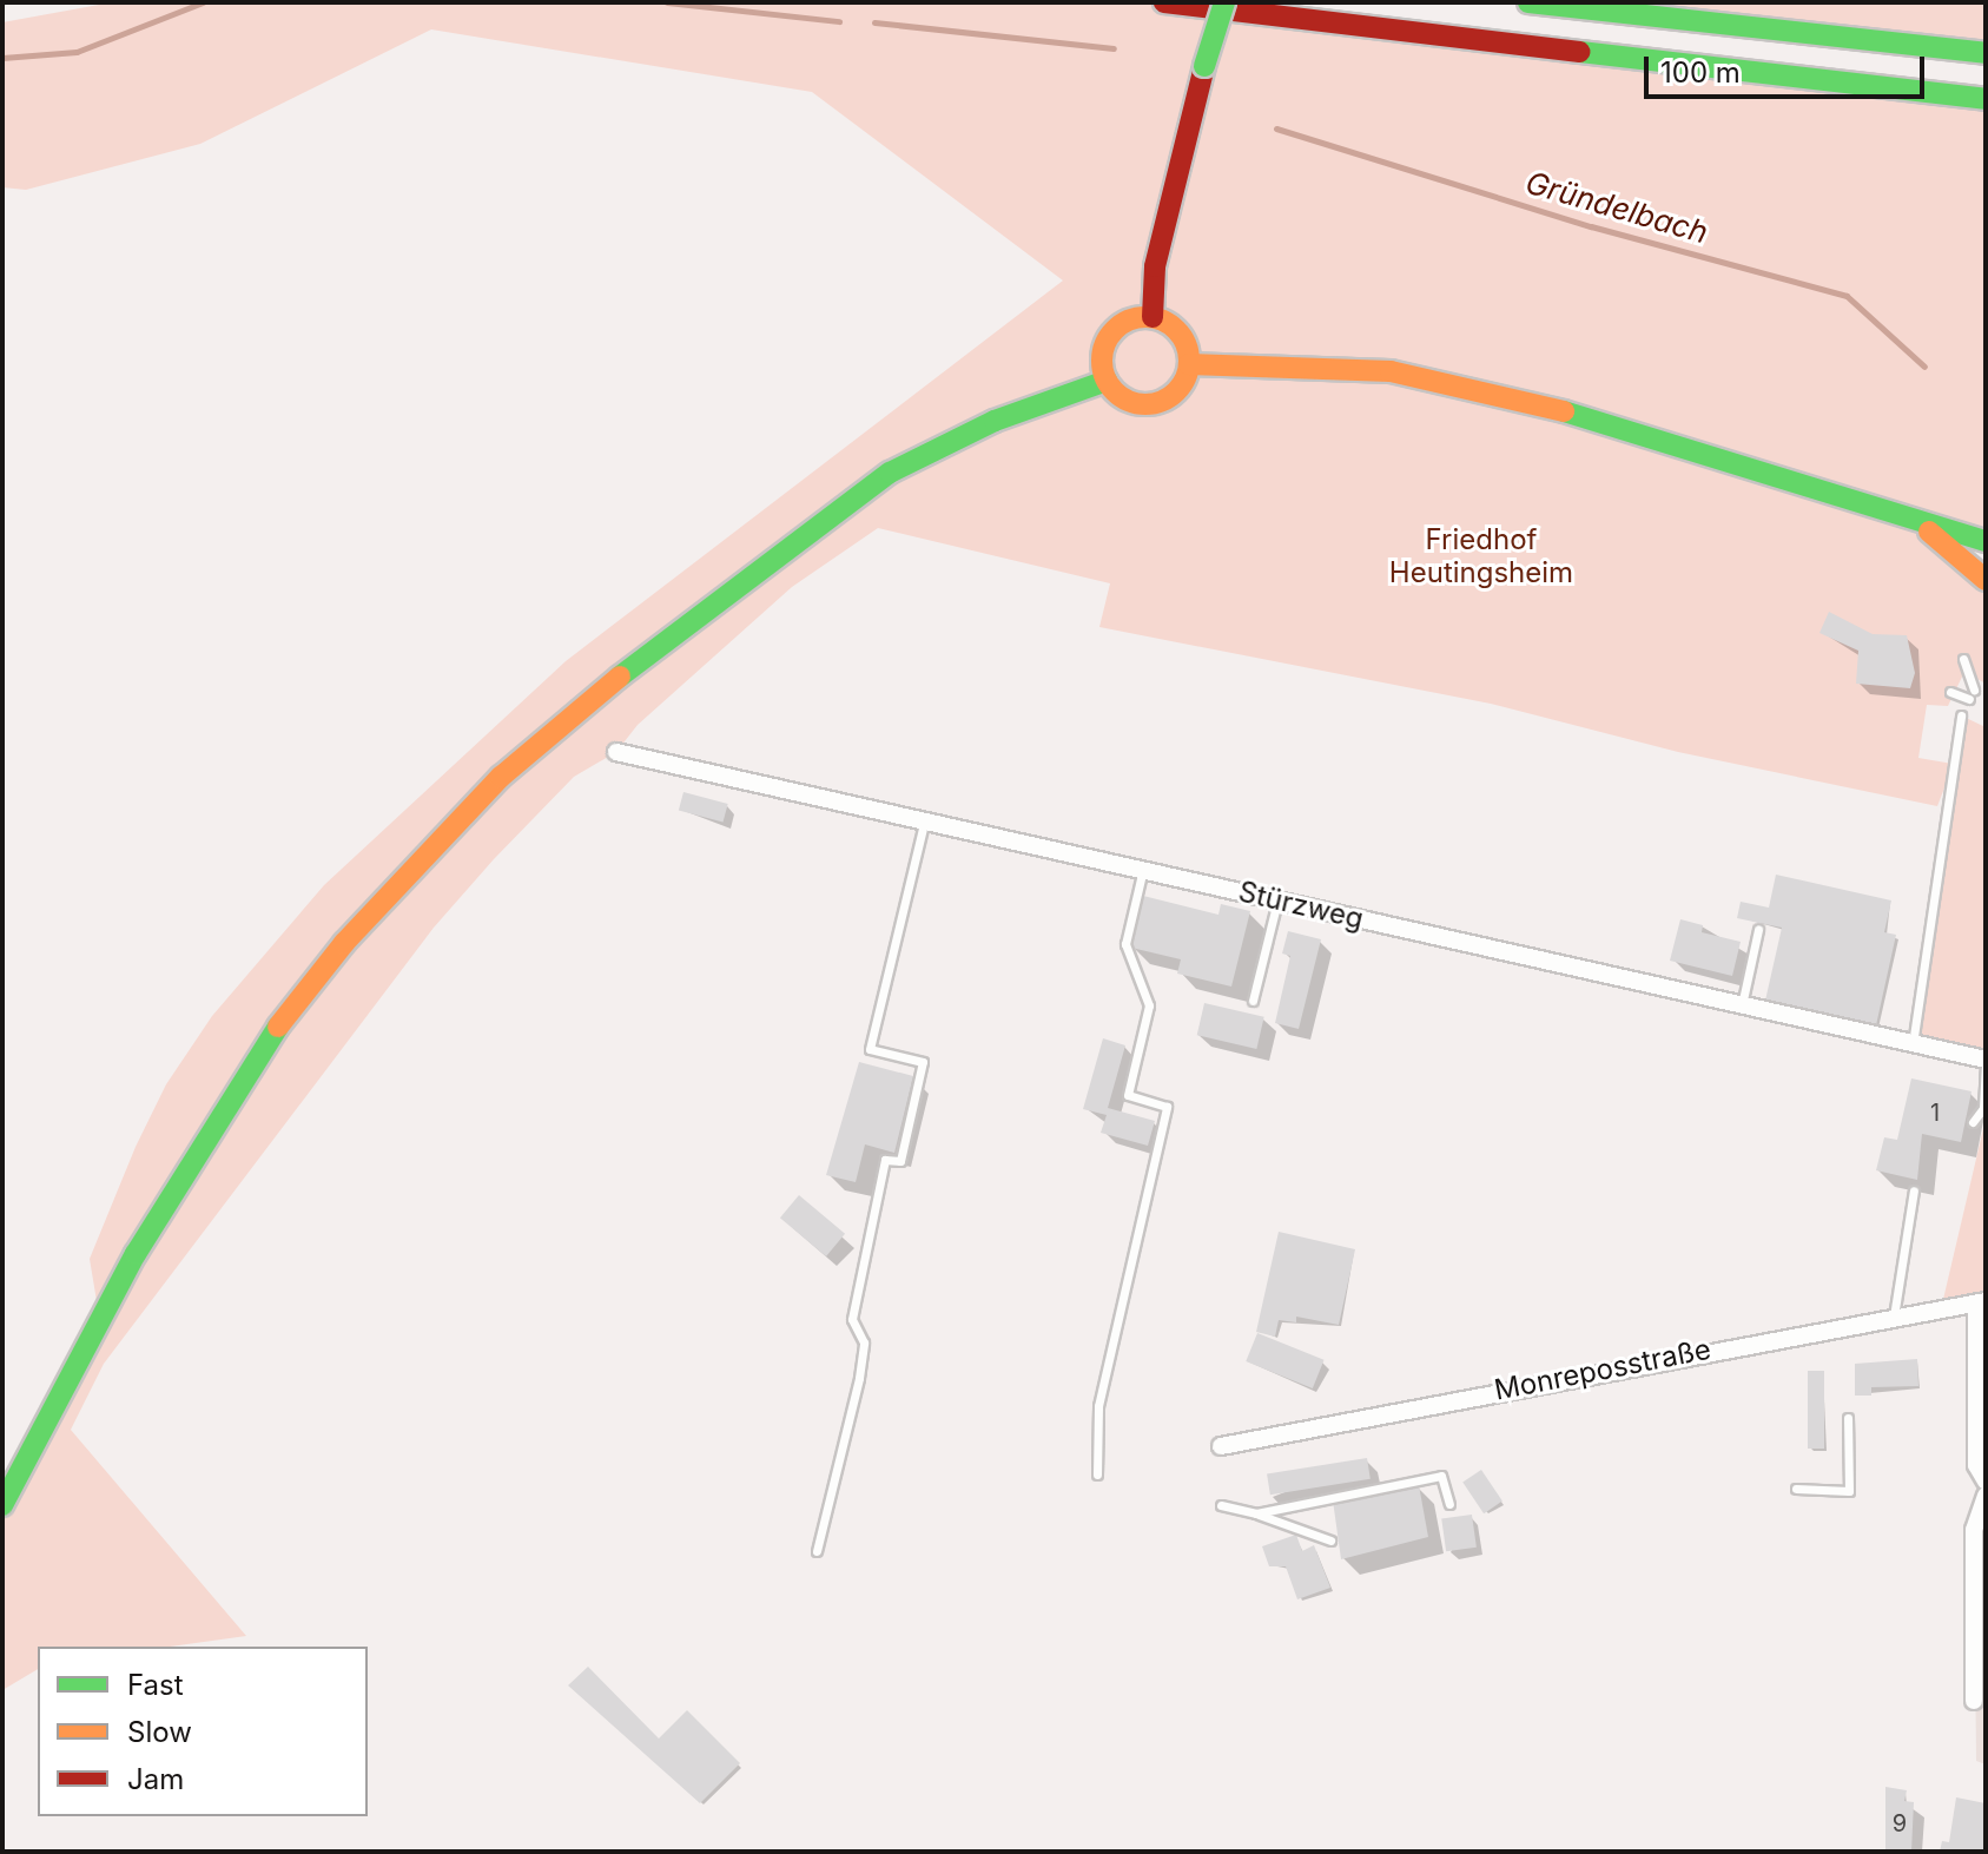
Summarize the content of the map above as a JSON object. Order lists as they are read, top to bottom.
{
  "streets": {
    "street": ["Stürzweg", "Monreposstraße"]
  },
  "water": ["Gründelbach"],
  "parks": ["Friedhof Heutingsheim"],
  "house_numbers": ["1", "9"],
  "legend": ["Fast", "Slow", "Jam"],
  "scale_bar": "100 m"
}
